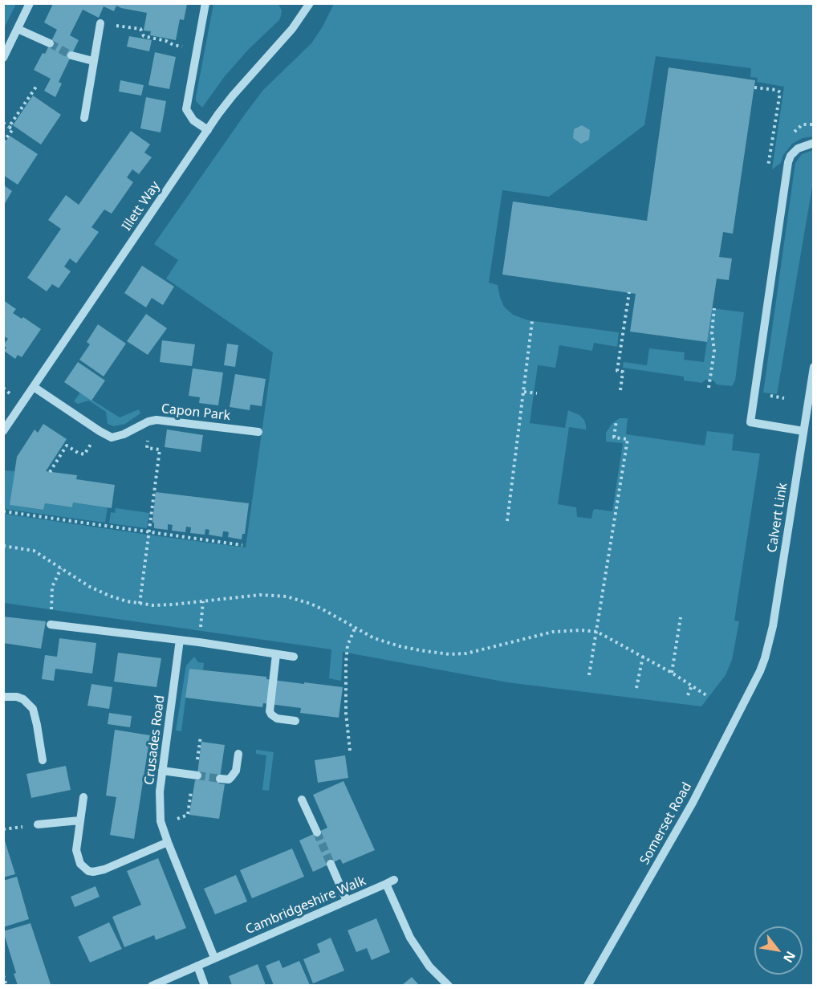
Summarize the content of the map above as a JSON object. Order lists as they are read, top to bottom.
{
  "streets": {
    "street": [
      "Illett Way",
      "Capon Park",
      "Calvert Link",
      "Crusades Road",
      "Somerset Road",
      "Cambridgeshire Walk"
    ]
  },
  "crossings": [
    ["Illett Way", "Capon Park"],
    ["Calvert Link", "Somerset Road"],
    ["Crusades Road", "Cambridgeshire Walk"]
  ],
  "north": "bottom right"
}
